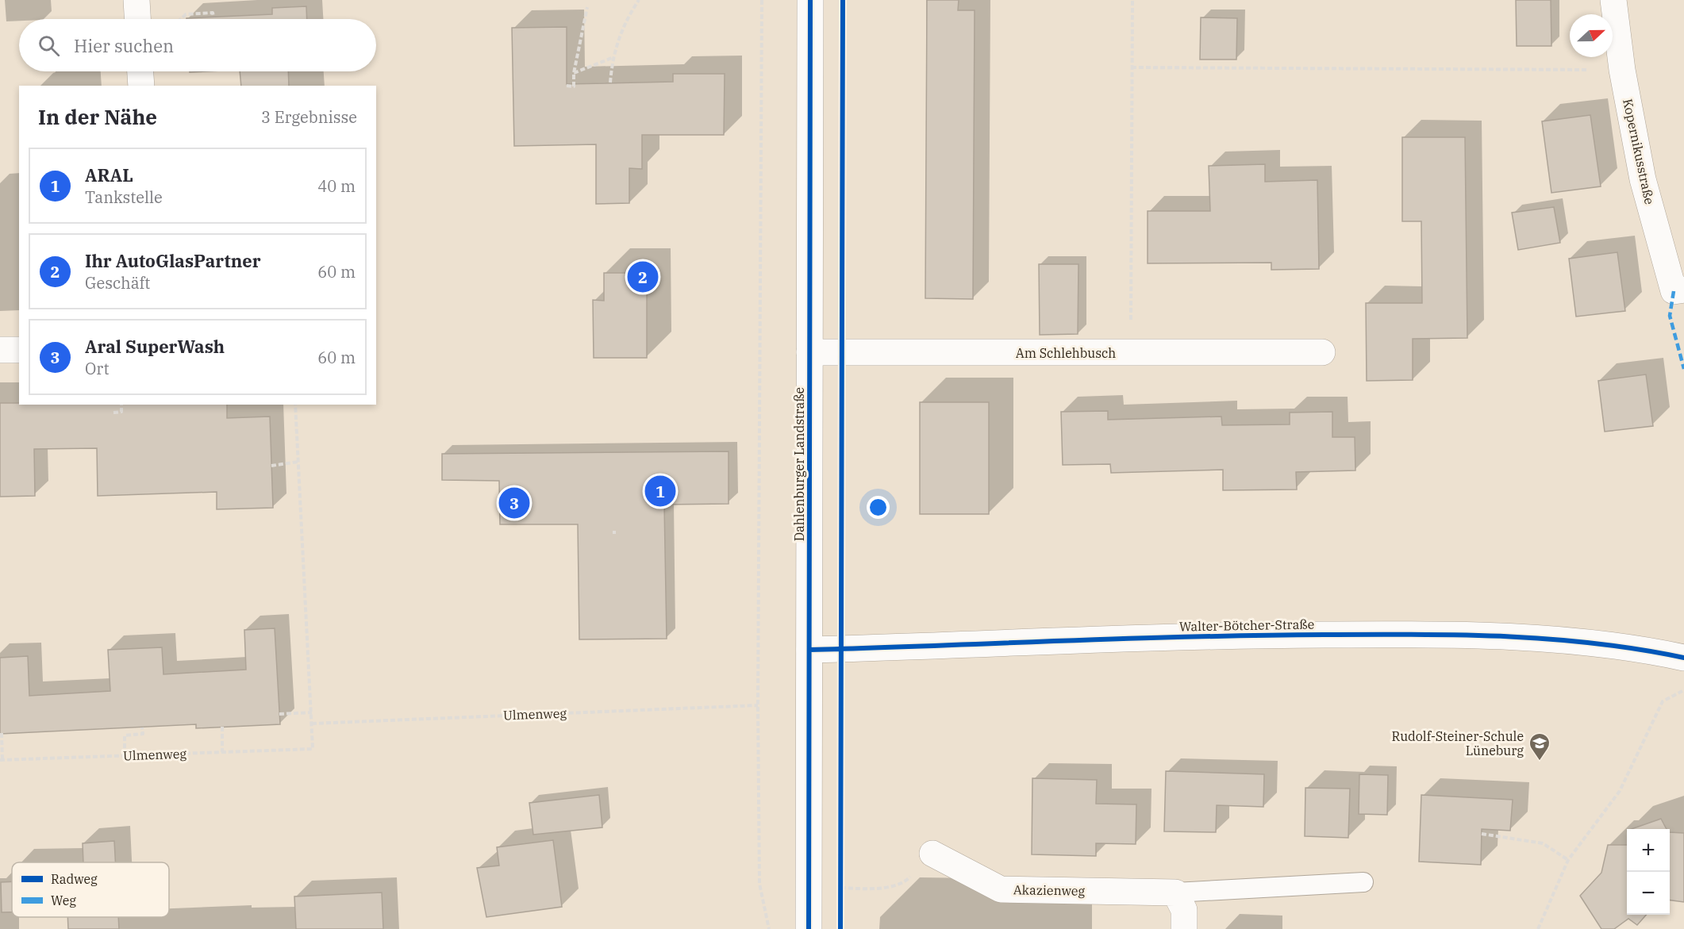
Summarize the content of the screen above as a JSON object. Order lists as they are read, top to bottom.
{
  "streets": {
    "street": [
      "Kopernikusstraße",
      "Am Schlehbusch",
      "Dahlenburger Landstraße",
      "Walter-Bötcher-Straße",
      "Akazienweg"
    ],
    "path": ["Ulmenweg"]
  },
  "crossings": [
    ["Am Schlehbusch", "Dahlenburger Landstraße"],
    ["Dahlenburger Landstraße", "Walter-Bötcher-Straße"]
  ],
  "places": {
    "school or university": ["Rudolf-Steiner-Schule Lüneburg"]
  },
  "legend": ["Radweg", "Weg"],
  "north": "right",
  "page": {
    "search": "Hier suchen",
    "heading": ["In der Nähe", "3 Ergebnisse"],
    "list": [
      {
        "mark": "1",
        "name": "ARAL",
        "note": "Tankstelle",
        "value": "40 m"
      },
      {
        "mark": "2",
        "name": "Ihr AutoGlasPartner",
        "note": "Geschäft",
        "value": "60 m"
      },
      {
        "mark": "3",
        "name": "Aral SuperWash",
        "note": "Ort",
        "value": "60 m"
      }
    ],
    "pins": ["2", "1", "3"],
    "map_buttons": ["+", "−"]
  }
}
